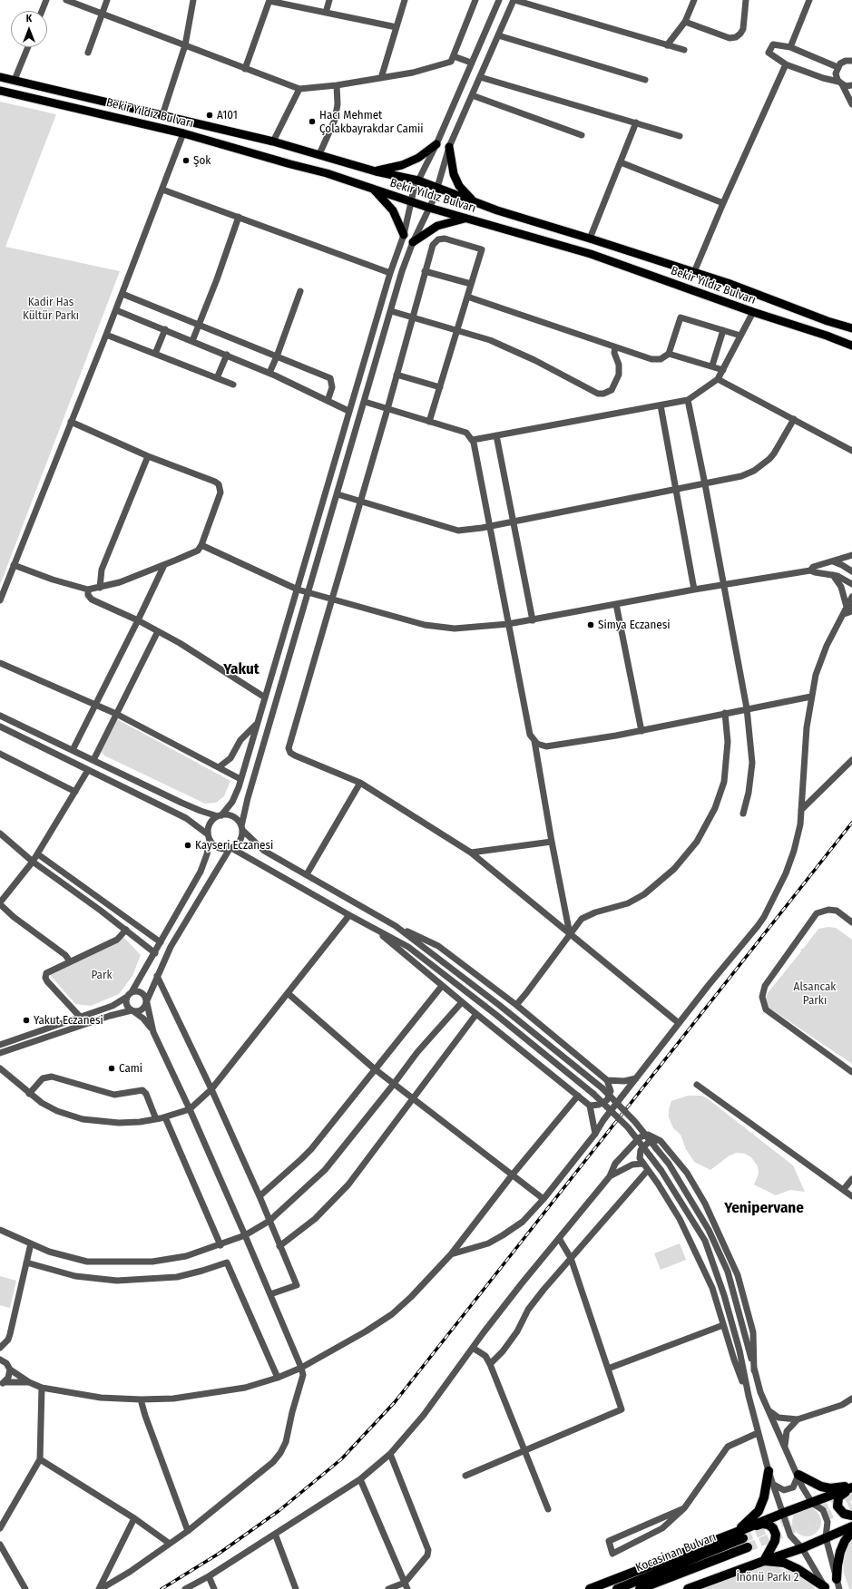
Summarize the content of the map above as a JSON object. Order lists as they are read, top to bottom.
{
  "streets": {
    "highway": ["Kocasinan Bulvarı"],
    "main road": ["Bekir Yıldız Bulvarı"]
  },
  "districts": ["Yakut", "Yenipervane"],
  "parks": [
    "Kadir Has Kültür Parkı",
    "Park",
    "Alsancak Parkı",
    "İnönü Parkı 2"
  ],
  "places": [
    "A101",
    "Hacı Mehmet Çolakbayrakdar Camii",
    "Şok",
    "Simya Eczanesi",
    "Kayseri Eczanesi",
    "Yakut Eczanesi",
    "Cami"
  ],
  "north": "top"
}
